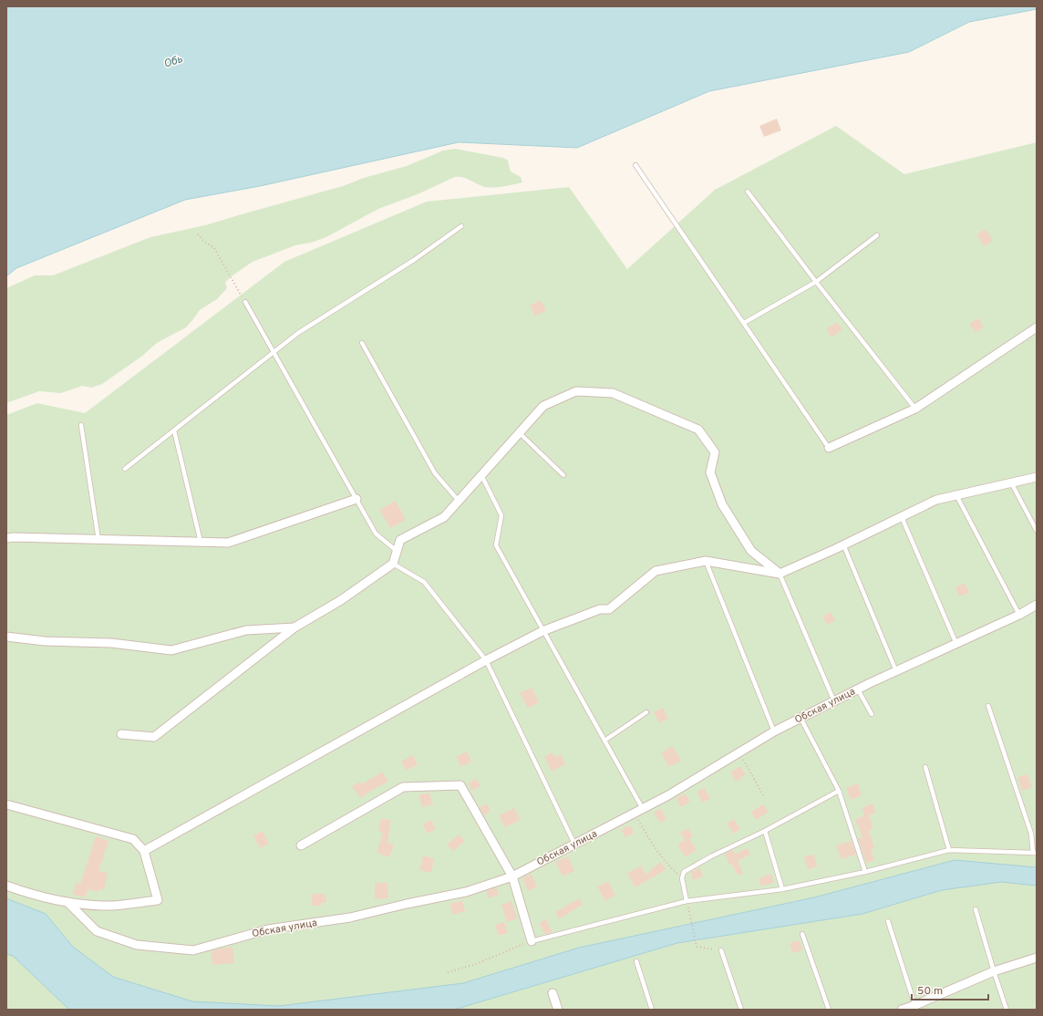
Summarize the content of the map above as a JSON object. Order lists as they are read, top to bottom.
{
  "streets": {
    "street": ["Обская улица"]
  },
  "water": ["Обь"],
  "scale_bar": "50 m"
}
